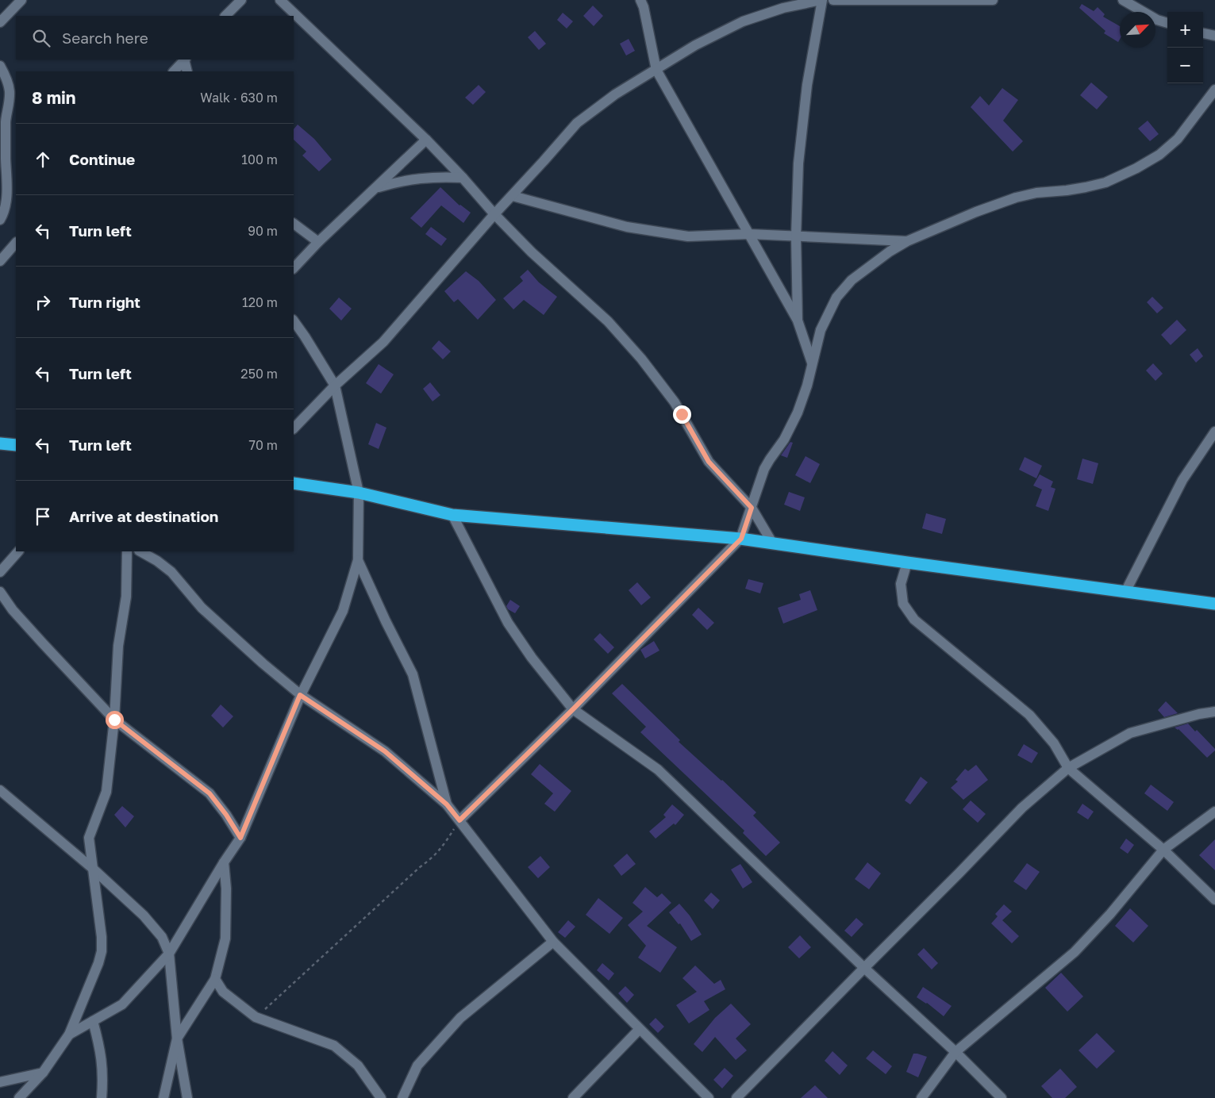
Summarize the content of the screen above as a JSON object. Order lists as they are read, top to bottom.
{
  "north": "top right",
  "page": {
    "map_buttons": ["+", "−"],
    "search": "Search here",
    "heading": ["8 min", "Walk · 630 m"],
    "list": [
      ["Continue", "100 m"],
      ["Turn left", "90 m"],
      ["Turn right", "120 m"],
      ["Turn left", "250 m"],
      ["Turn left", "70 m"],
      "Arrive at destination"
    ]
  }
}
